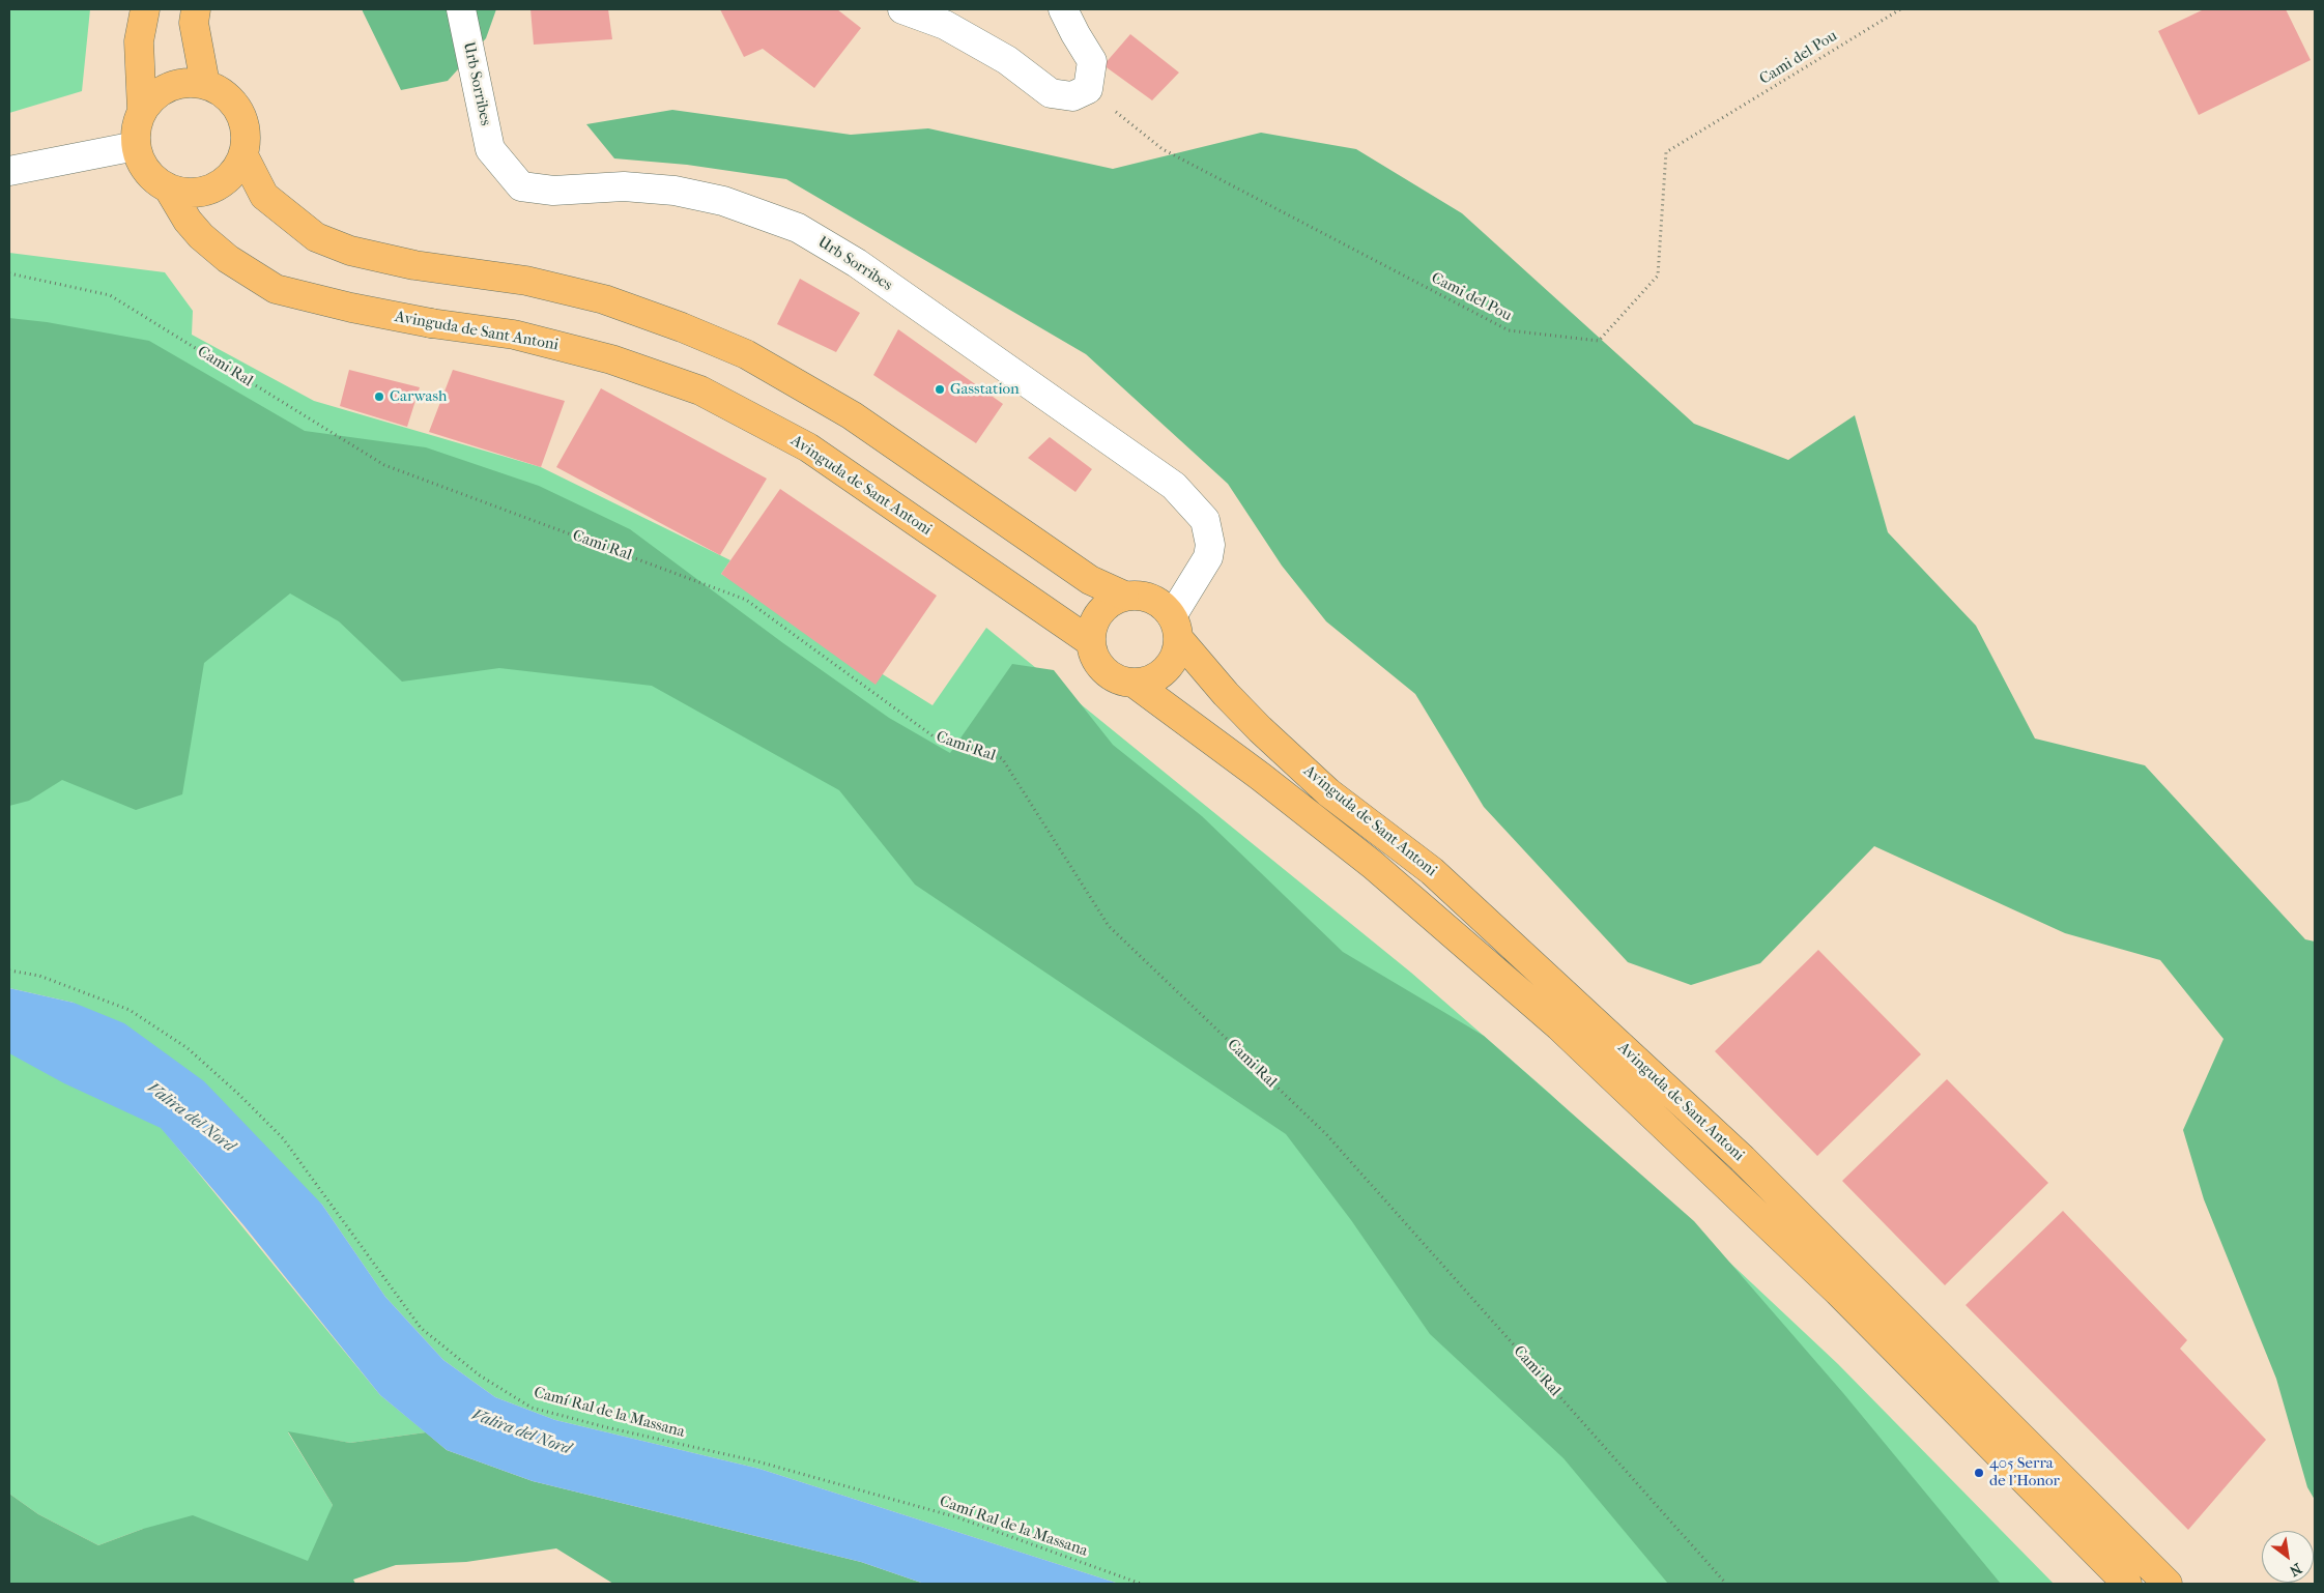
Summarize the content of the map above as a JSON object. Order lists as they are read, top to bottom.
{
  "streets": {
    "main road": ["Avinguda de Sant Antoni"],
    "street": ["Urb Sorribes"],
    "path": ["Cami del Pou", "Cami Ral", "Camí Ral de la Massana"]
  },
  "crossings": [
    ["Urb Sorribes", "Avinguda de Sant Antoni"]
  ],
  "water": ["Valira del Nord"],
  "places": ["Gasstation", "Carwash", "405 Serra de l'Honor"],
  "north": "bottom right"
}
